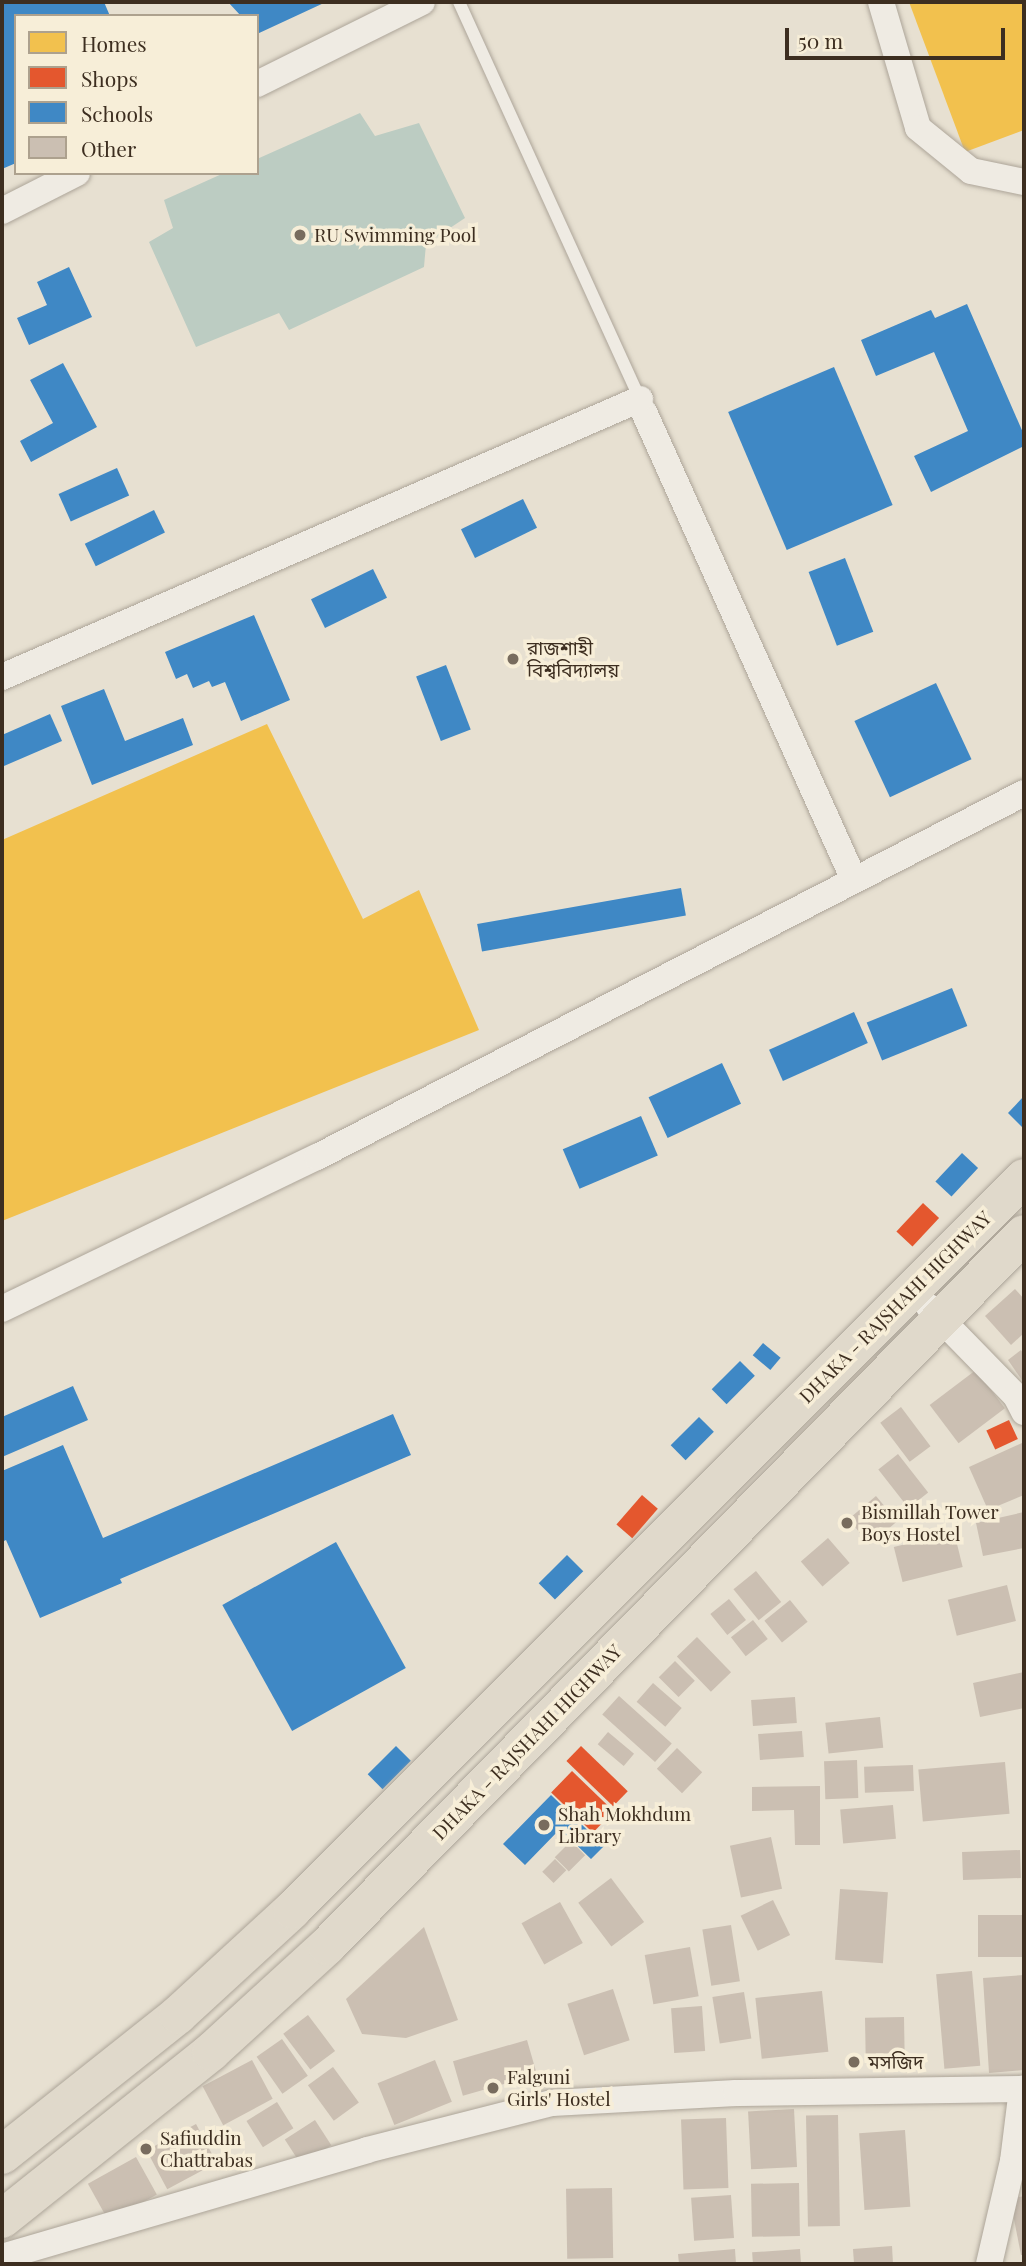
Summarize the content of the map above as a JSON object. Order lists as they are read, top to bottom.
{
  "streets": {
    "highway": ["DHAKA - RAJSHAHI HIGHWAY"]
  },
  "places": [
    "RU Swimming Pool",
    "রাজশাহী বিশ্ববিদ্যালয়",
    "Bismillah Tower Boys Hostel",
    "Shah Mokhdum Library",
    "মসজিদ",
    "Falguni Girls' Hostel",
    "Safiuddin Chattrabas"
  ],
  "legend": [
    "Homes",
    "Shops",
    "Schools",
    "Other"
  ],
  "scale_bar": "50 m"
}
